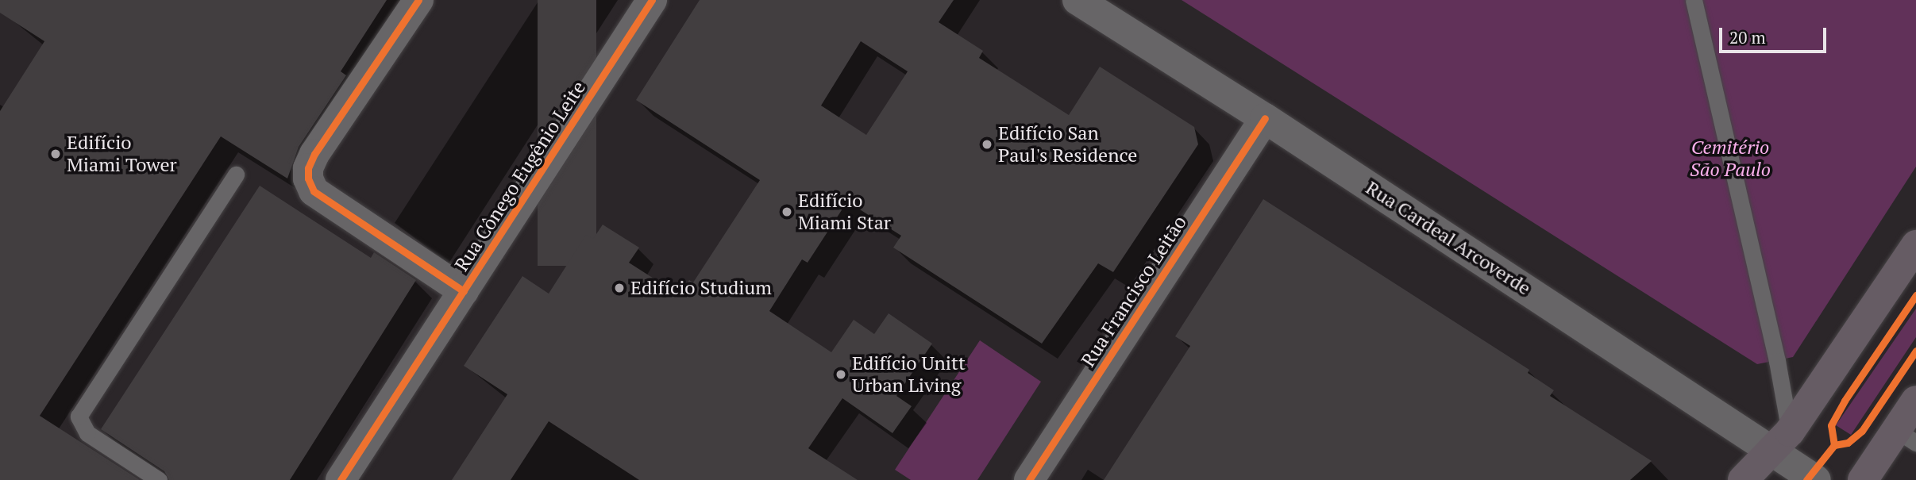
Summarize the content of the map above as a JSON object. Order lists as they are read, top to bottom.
{
  "streets": {
    "street": ["Rua Cônego Eugênio Leite", "Rua Cardeal Arcoverde", "Rua Francisco Leitão"]
  },
  "crossings": [
    ["Rua Cardeal Arcoverde", "Rua Francisco Leitão"]
  ],
  "parks": ["Cemitério São Paulo"],
  "places": [
    "Edifício San Paul's Residence",
    "Edifício Miami Tower",
    "Edifício Miami Star",
    "Edifício Studium",
    "Edifício Unitt Urban Living"
  ],
  "scale_bar": "20 m"
}
